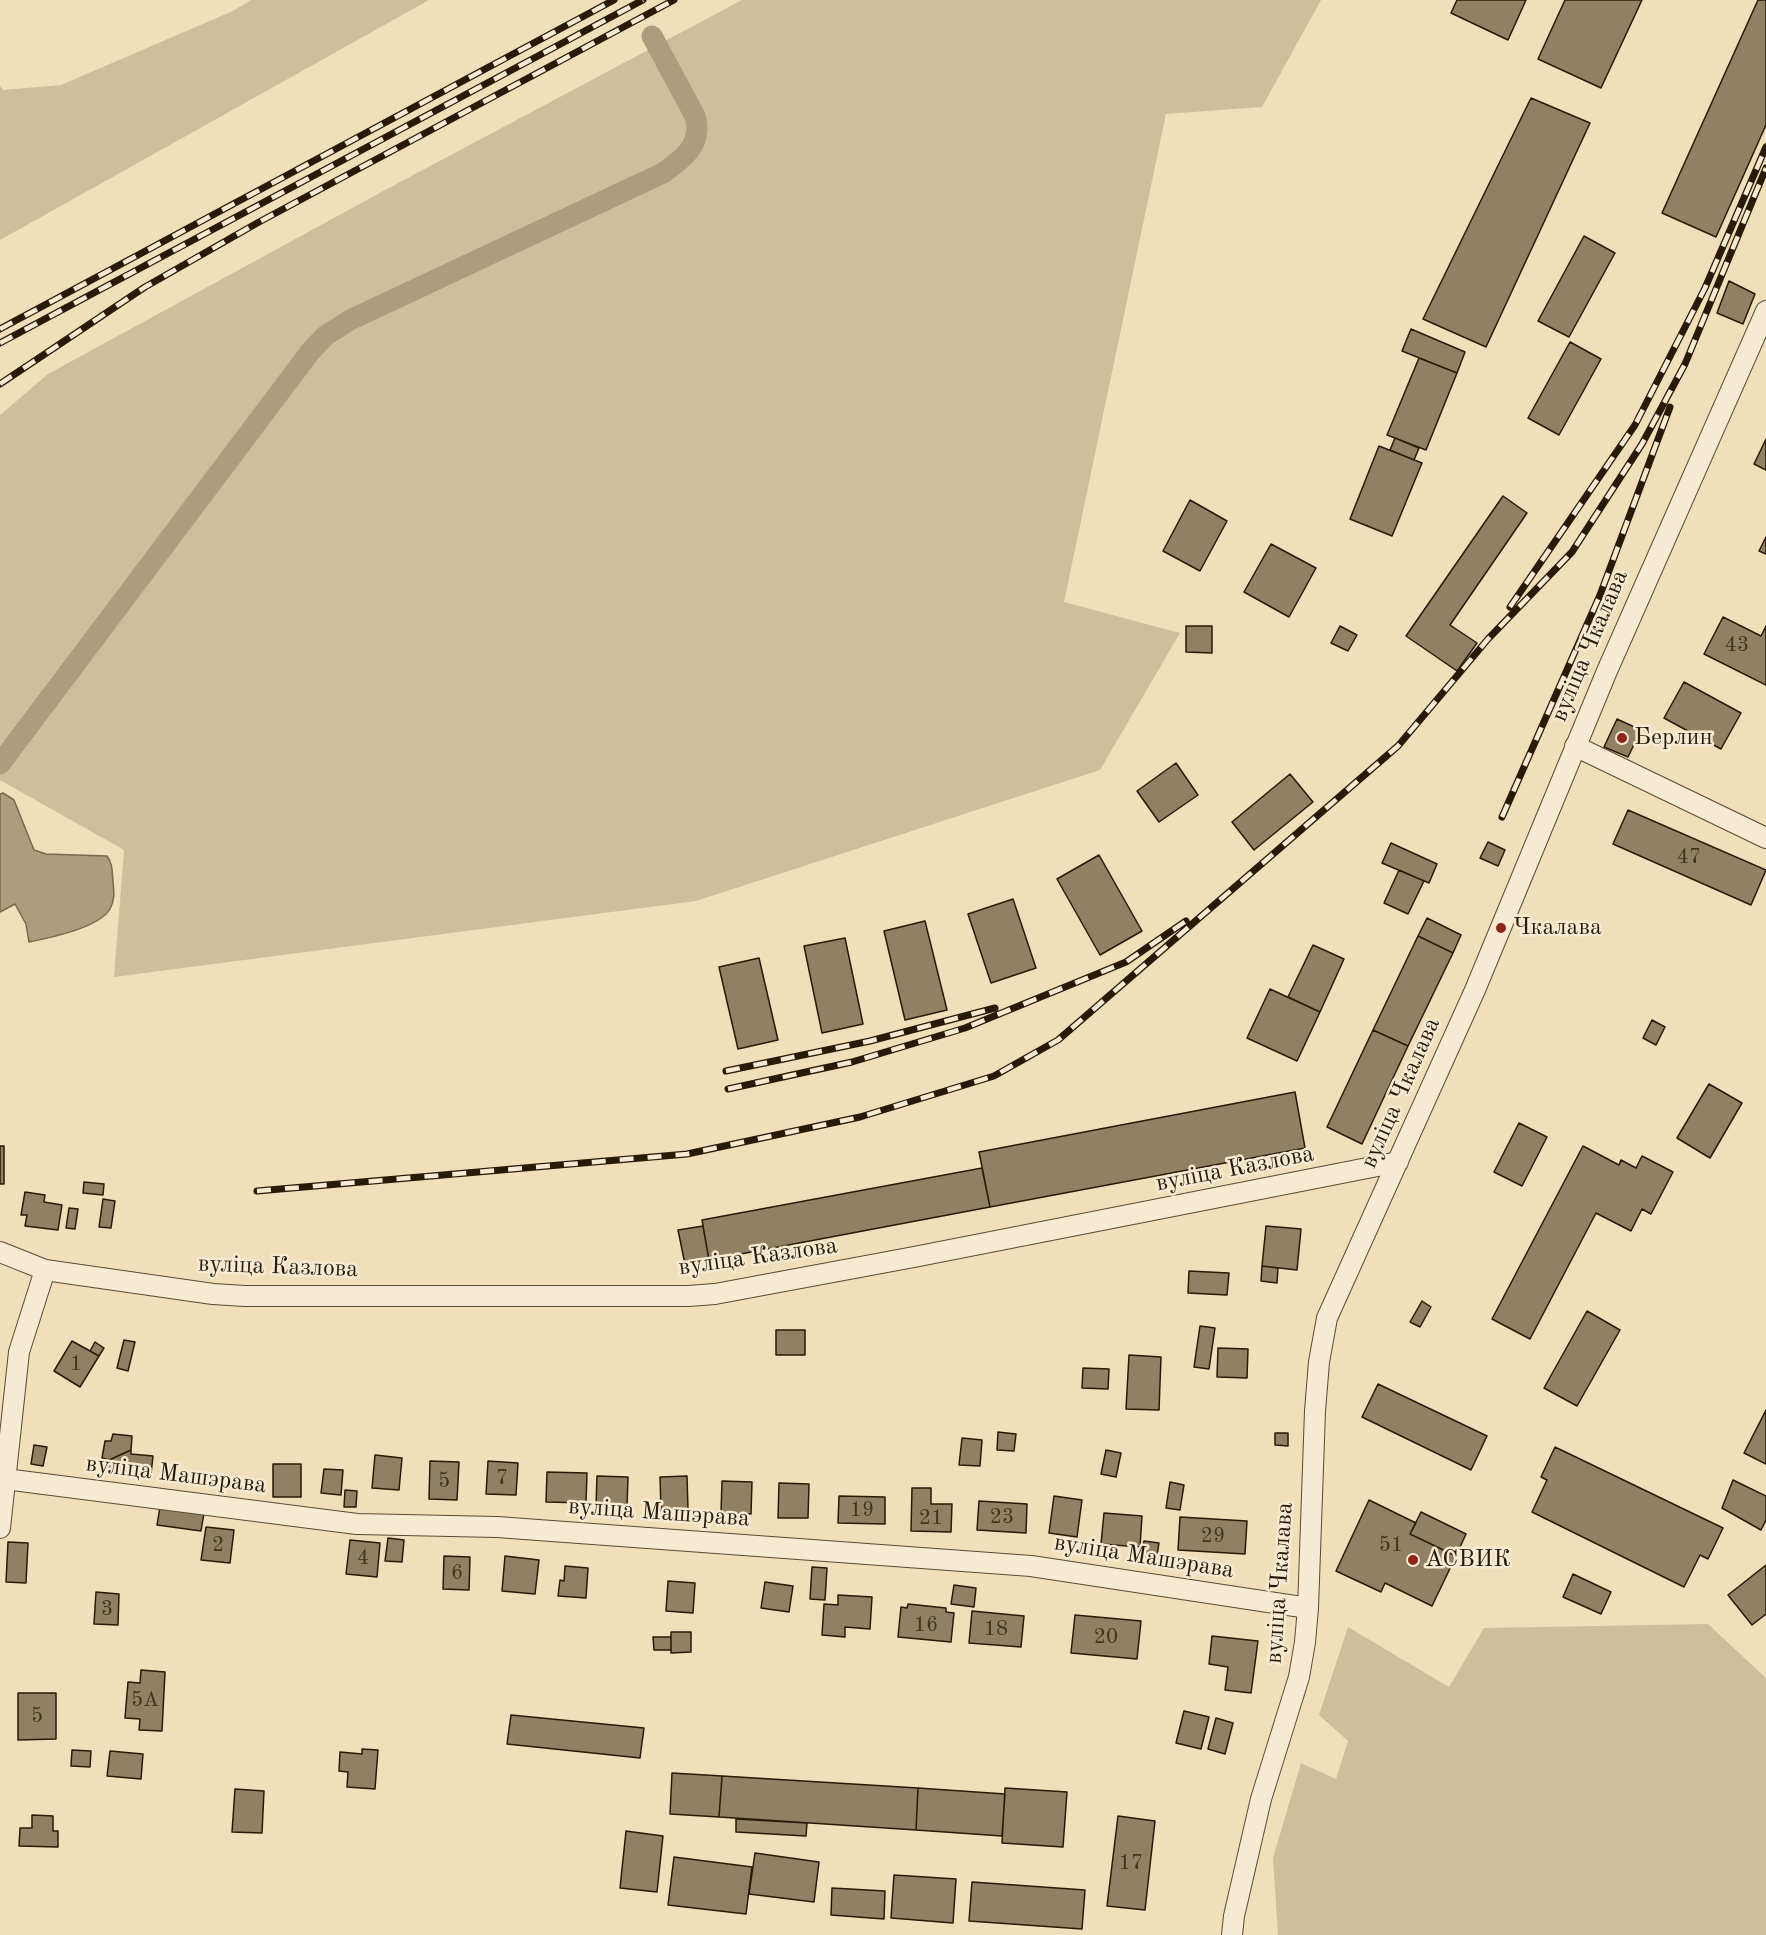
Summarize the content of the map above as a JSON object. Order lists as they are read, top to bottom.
{
  "streets": {
    "street": ["вуліца Чкалава", "вуліца Казлова", "вуліца Машэрава"]
  },
  "crossings": [
    ["вуліца Чкалава", "вуліца Казлова"],
    ["вуліца Чкалава", "вуліца Машэрава"]
  ],
  "places": ["Берлин", "Чкалава", "АСВИК"],
  "house_numbers": [
    "43",
    "47",
    "1",
    "7",
    "5",
    "19",
    "23",
    "21",
    "29",
    "2",
    "51",
    "4",
    "6",
    "3",
    "16",
    "18",
    "20",
    "5А",
    "5",
    "17"
  ]
}
